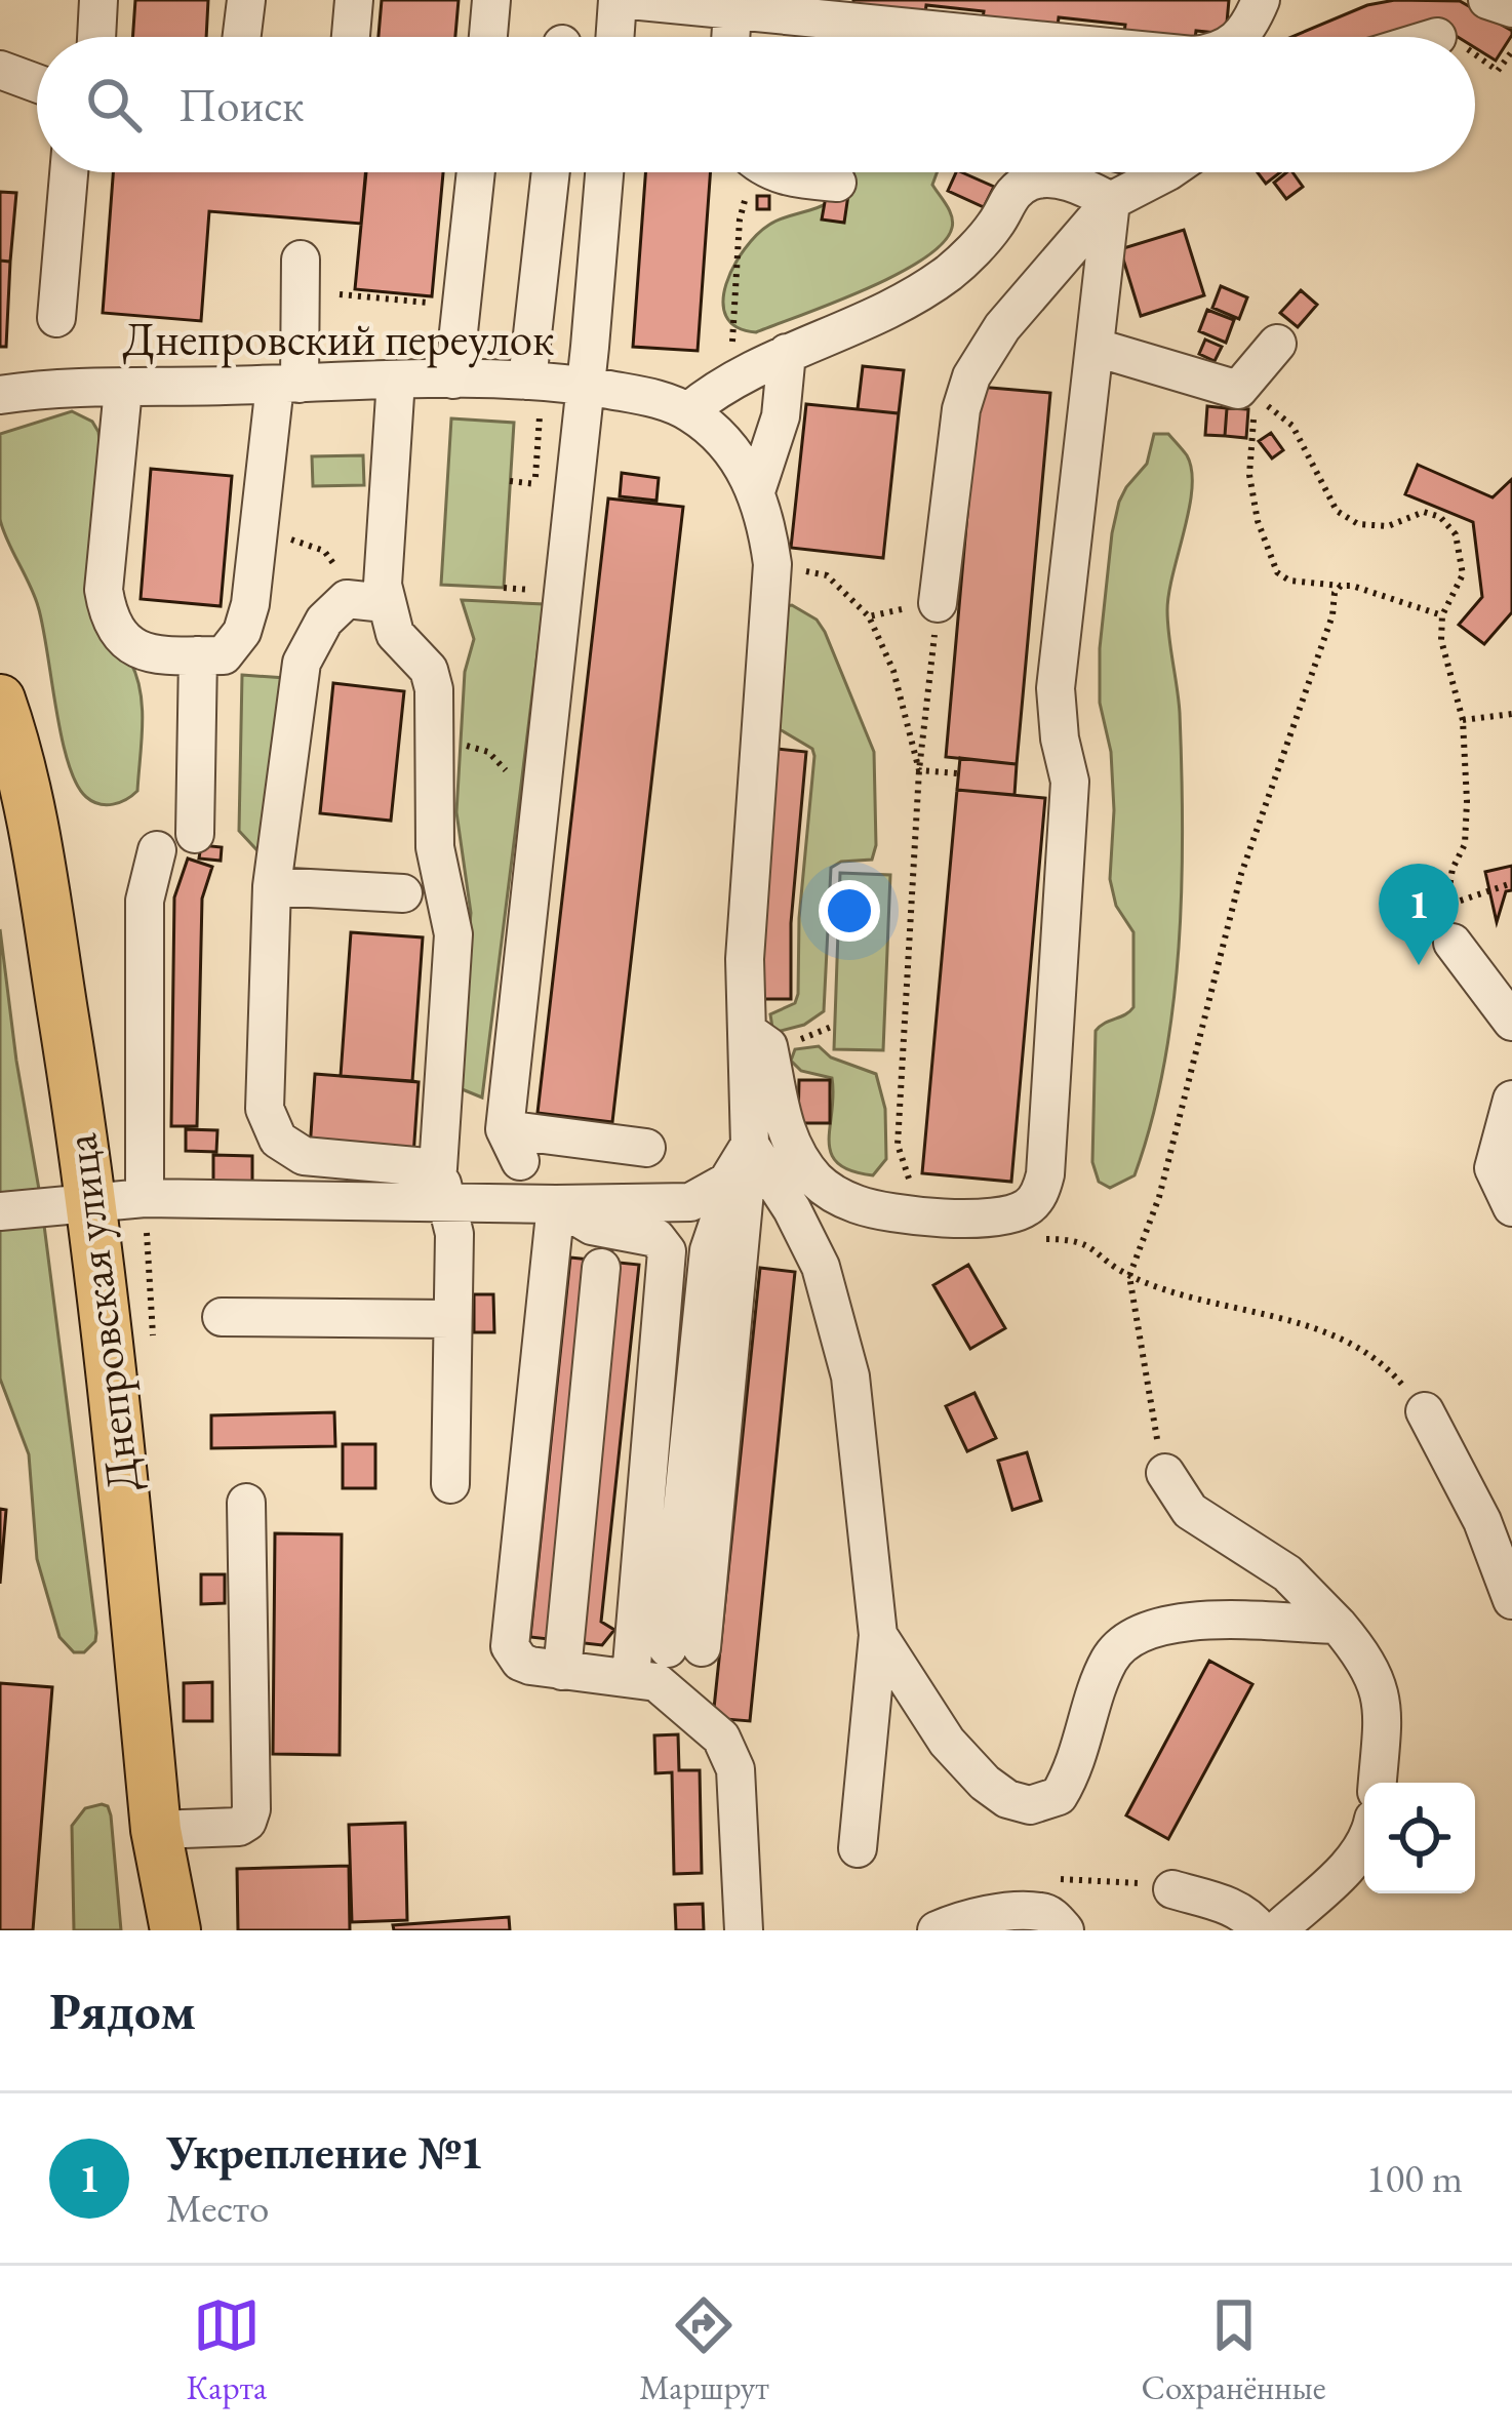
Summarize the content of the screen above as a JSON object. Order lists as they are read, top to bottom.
{
  "streets": {
    "main road": ["Днепровская улица"],
    "street": ["Днепровский переулок"]
  },
  "page": {
    "search": "Поиск",
    "pins": "1",
    "heading": "Рядом",
    "list": [
      {
        "mark": "1",
        "name": "Укрепление №1",
        "note": "Место",
        "value": "100 m"
      }
    ],
    "nav": ["Карта", "Маршрут", "Сохранённые"]
  }
}
